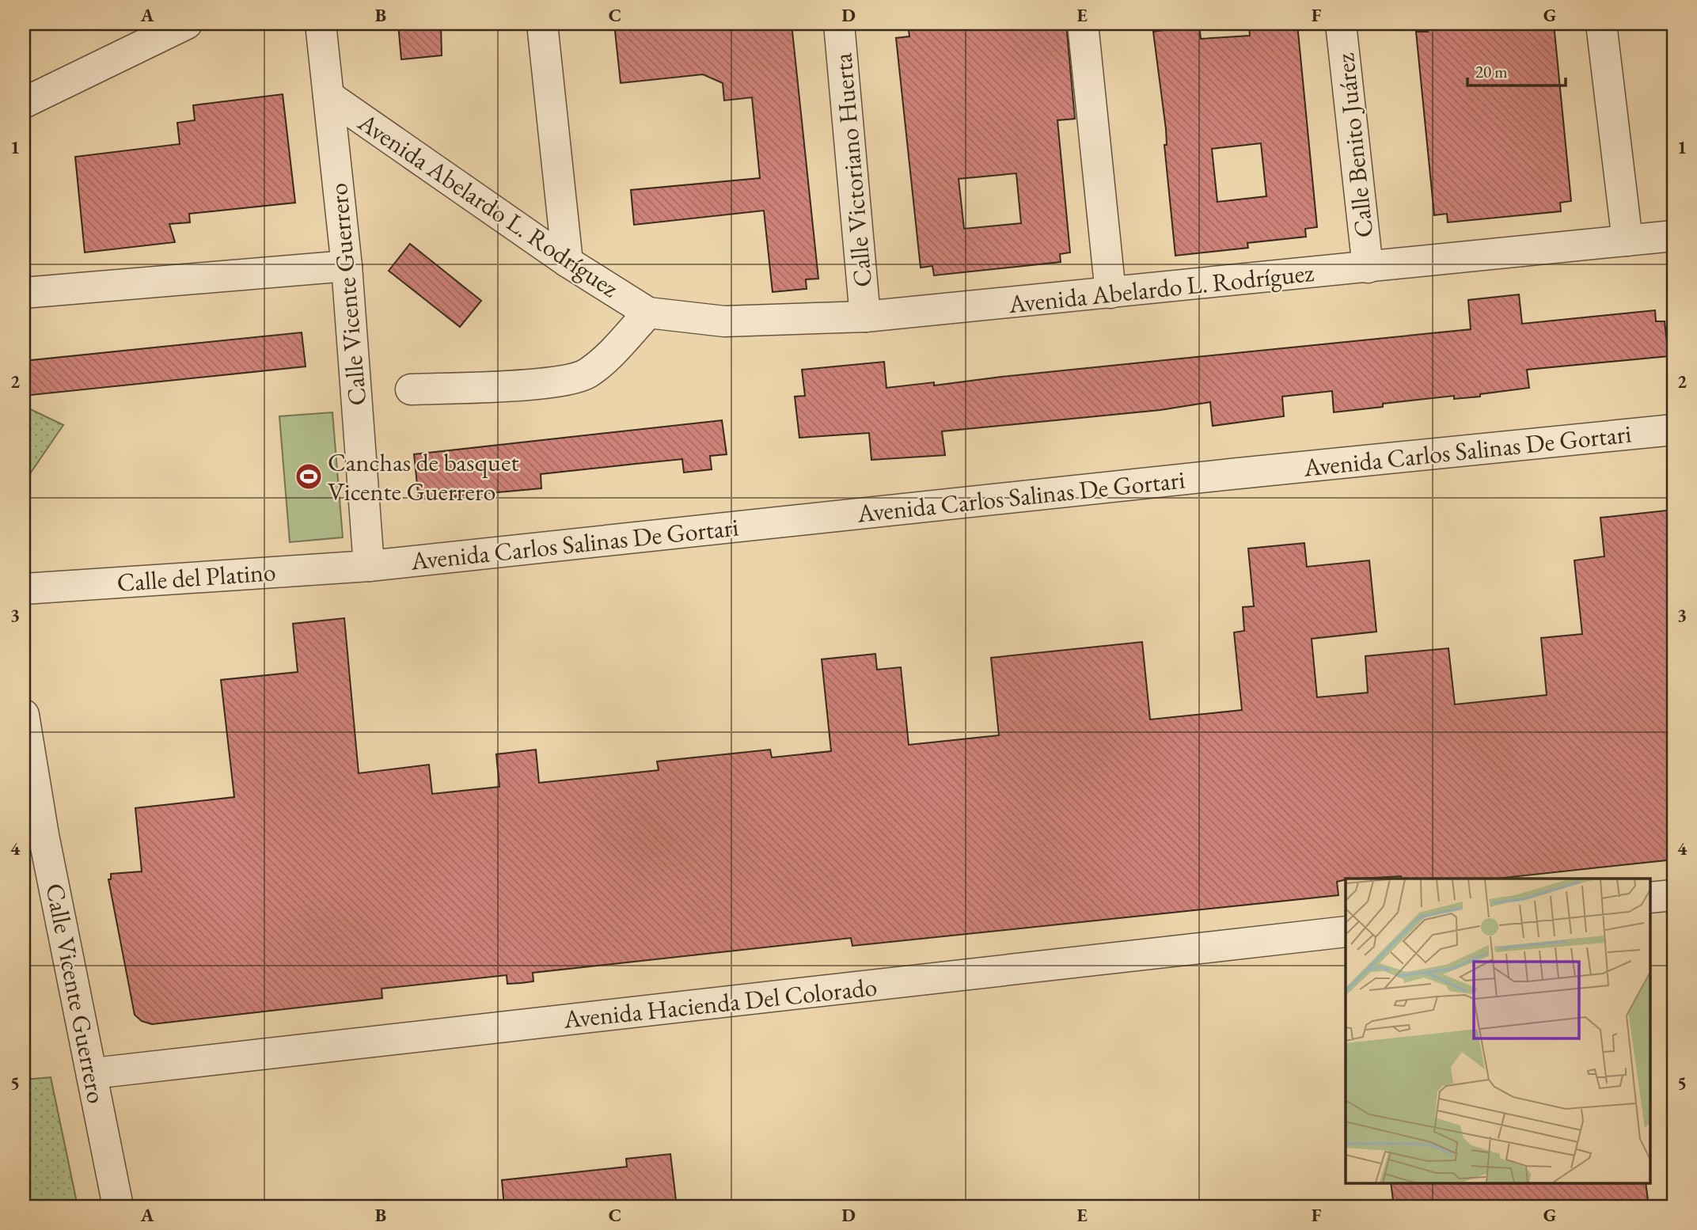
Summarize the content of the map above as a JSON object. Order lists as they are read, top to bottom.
{
  "streets": {
    "street": [
      "Calle Benito Juárez",
      "Calle Victoriano Huerta",
      "Avenida Abelardo L. Rodríguez",
      "Calle Vicente Guerrero",
      "Avenida Carlos Salinas De Gortari",
      "Calle del Platino",
      "Avenida Hacienda Del Colorado"
    ]
  },
  "crossings": [
    ["Calle Benito Juárez", "Avenida Abelardo L. Rodríguez"],
    ["Calle Victoriano Huerta", "Avenida Abelardo L. Rodríguez"],
    ["Avenida Abelardo L. Rodríguez", "Calle Vicente Guerrero"],
    ["Calle Vicente Guerrero", "Avenida Carlos Salinas De Gortari"],
    ["Calle Vicente Guerrero", "Calle del Platino"],
    ["Calle Vicente Guerrero", "Avenida Hacienda Del Colorado"],
    ["Avenida Carlos Salinas De Gortari", "Calle del Platino"]
  ],
  "places": {
    "sports": ["Canchas de basquet Vicente Guerrero"]
  },
  "scale_bar": "20 m",
  "grid": {
    "columns": [
      "A",
      "B",
      "C",
      "D",
      "E",
      "F",
      "G"
    ],
    "rows": [
      "1",
      "2",
      "3",
      "4",
      "5"
    ]
  }
}
